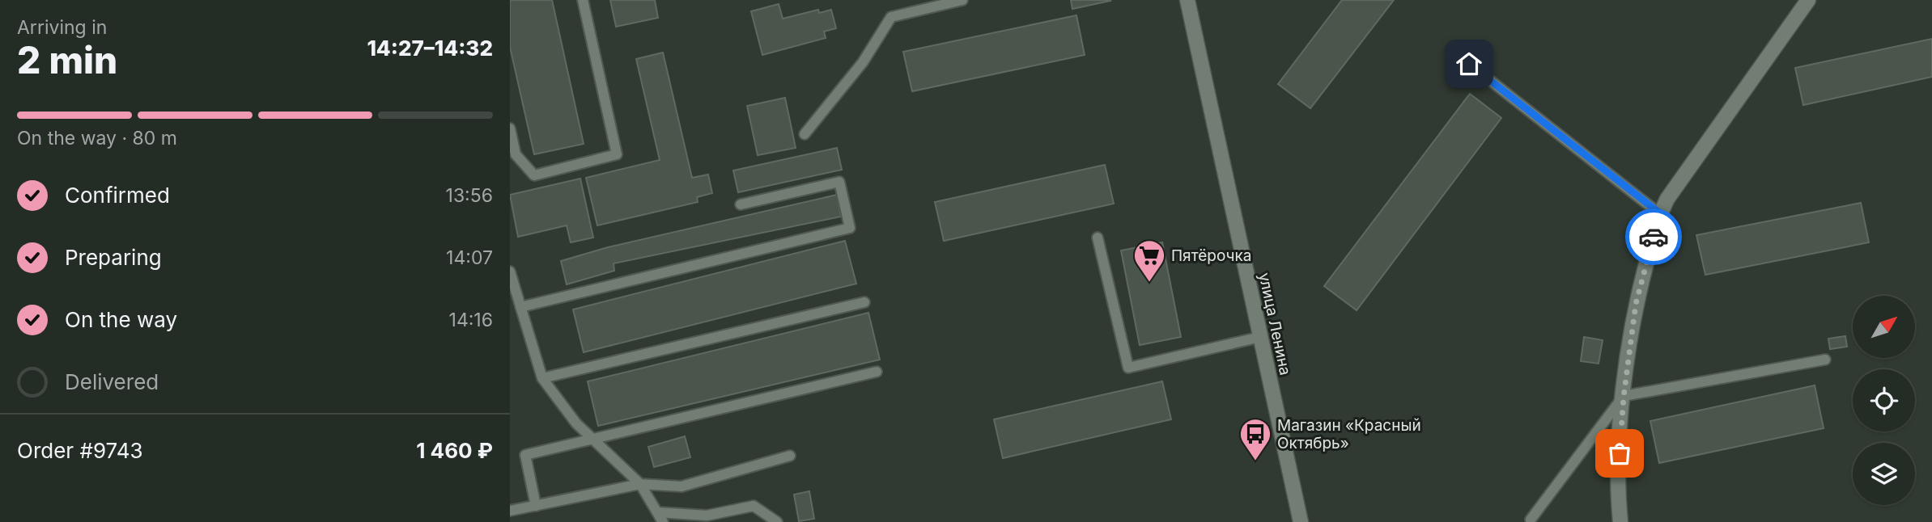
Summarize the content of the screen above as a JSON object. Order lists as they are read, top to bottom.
{
  "streets": {
    "street": ["улица Ленина"]
  },
  "places": {
    "supermarket": ["Пятёрочка"],
    "bus stop": ["Магазин «Красный Октябрь»"]
  },
  "north": "top right",
  "page": {
    "heading": ["2 min", "Arriving in", "14:27–14:32"],
    "panel": ["Order #9743", "1 460 ₽"],
    "bar": "On the way · 80 m",
    "list": [
      ["Confirmed", "13:56"],
      ["Preparing", "14:07"],
      ["On the way", "14:16"],
      "Delivered"
    ]
  }
}
